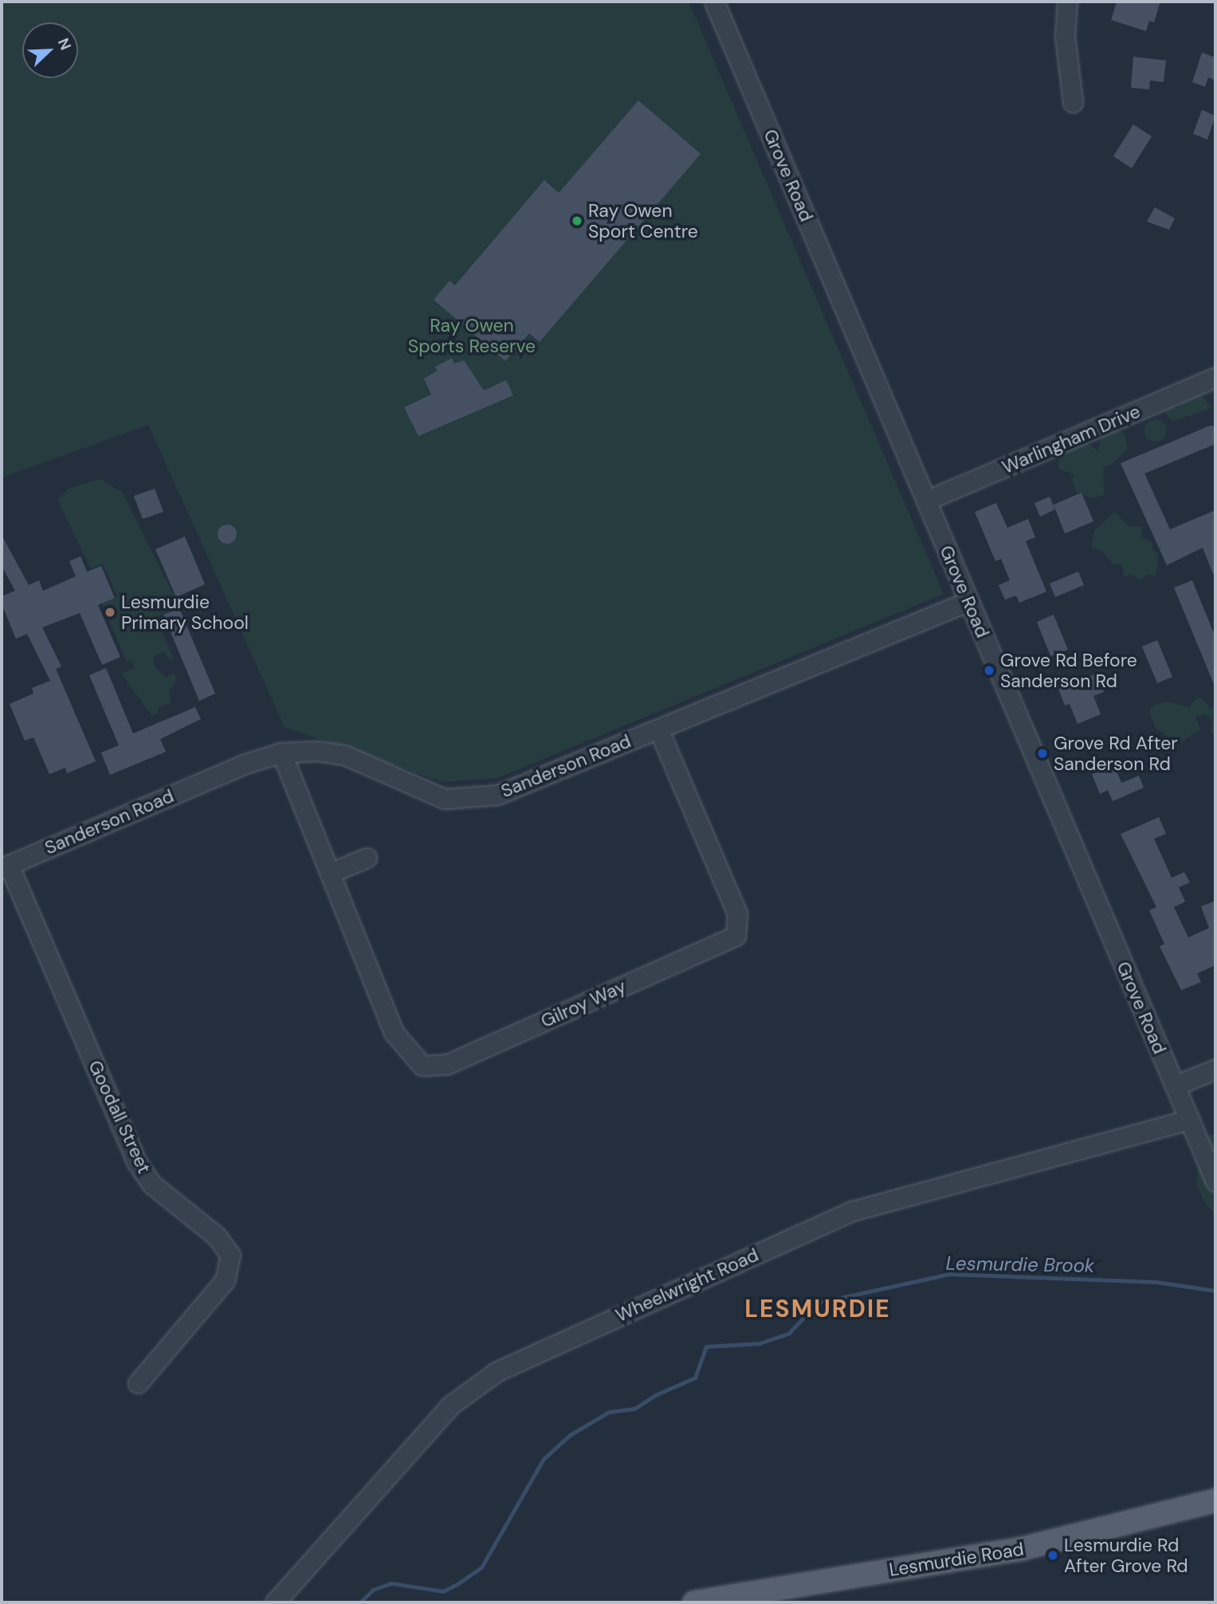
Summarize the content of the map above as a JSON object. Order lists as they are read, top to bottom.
{
  "streets": {
    "main road": ["Lesmurdie Road"],
    "street": [
      "Grove Road",
      "Warlingham Drive",
      "Sanderson Road",
      "Gilroy Way",
      "Goodall Street",
      "Wheelwright Road"
    ]
  },
  "crossings": [
    ["Grove Road", "Warlingham Drive"],
    ["Grove Road", "Sanderson Road"],
    ["Grove Road", "Wheelwright Road"],
    ["Sanderson Road", "Gilroy Way"],
    ["Sanderson Road", "Goodall Street"]
  ],
  "districts": ["LESMURDIE"],
  "water": ["Lesmurdie Brook"],
  "parks": ["Ray Owen Sports Reserve"],
  "places": [
    "Ray Owen Sport Centre",
    "Lesmurdie Primary School",
    "Grove Rd Before Sanderson Rd",
    "Grove Rd After Sanderson Rd",
    "Lesmurdie Rd After Grove Rd"
  ],
  "north": "top right"
}
